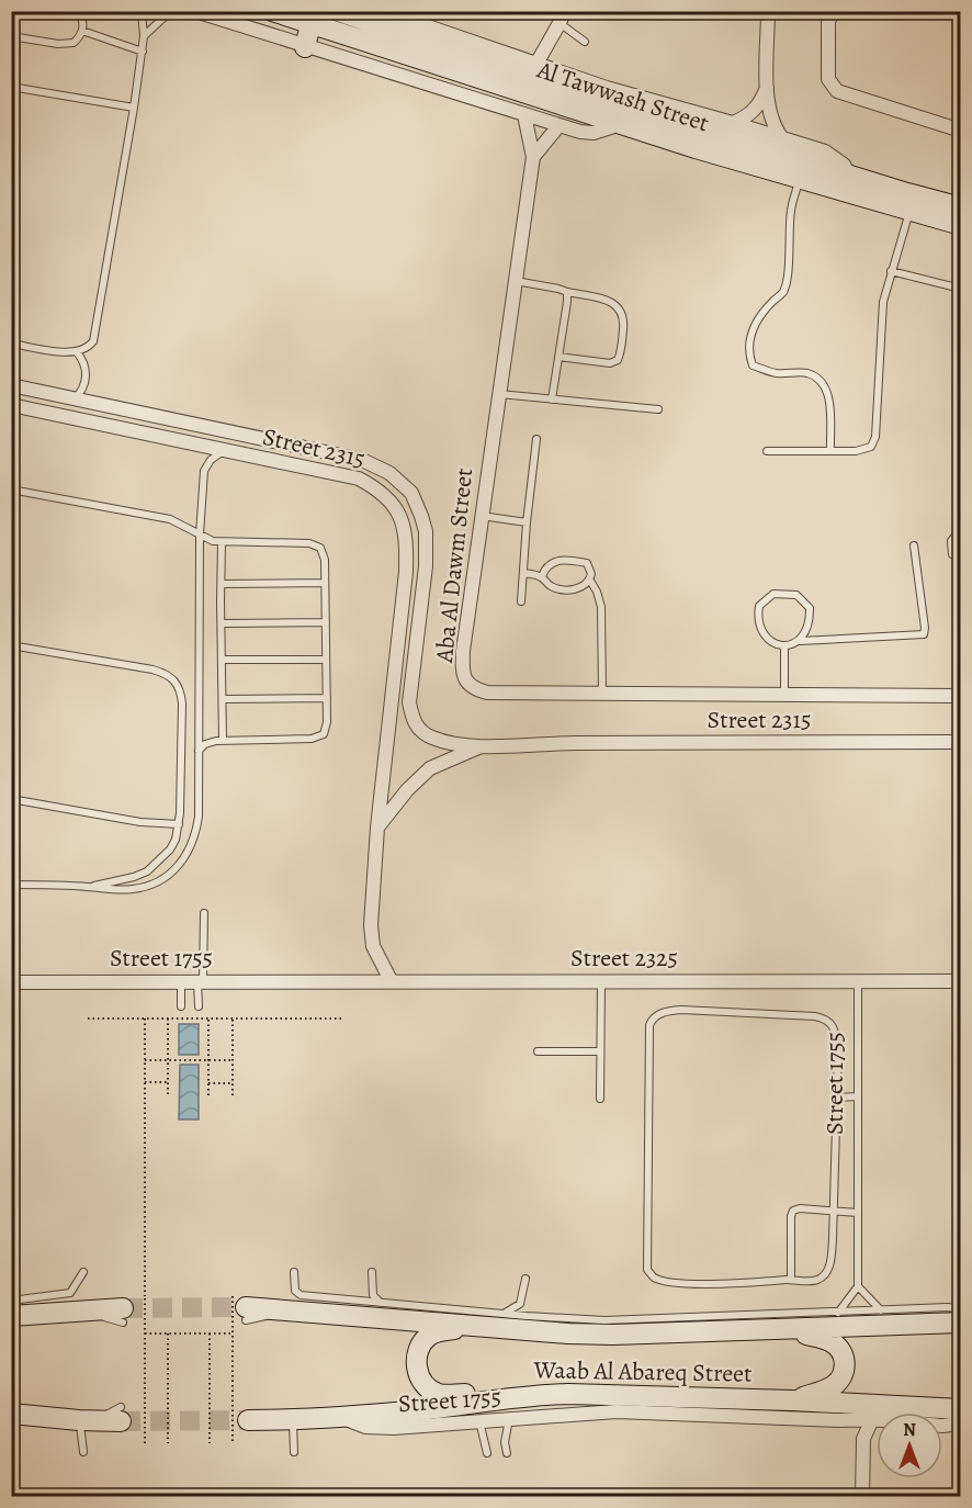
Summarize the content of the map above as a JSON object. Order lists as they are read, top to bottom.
{
  "streets": {
    "street": [
      "Al Tawwash Street",
      "Street 2315",
      "Aba Al Dawm Street",
      "Street 1755",
      "Street 2325",
      "Waab Al Abareq Street"
    ]
  },
  "crossings": [
    ["Street 2315", "Street 1755"],
    ["Street 2315", "Street 2325"],
    ["Street 1755", "Street 2325"],
    ["Street 1755", "Waab Al Abareq Street"]
  ],
  "north": "top"
}
